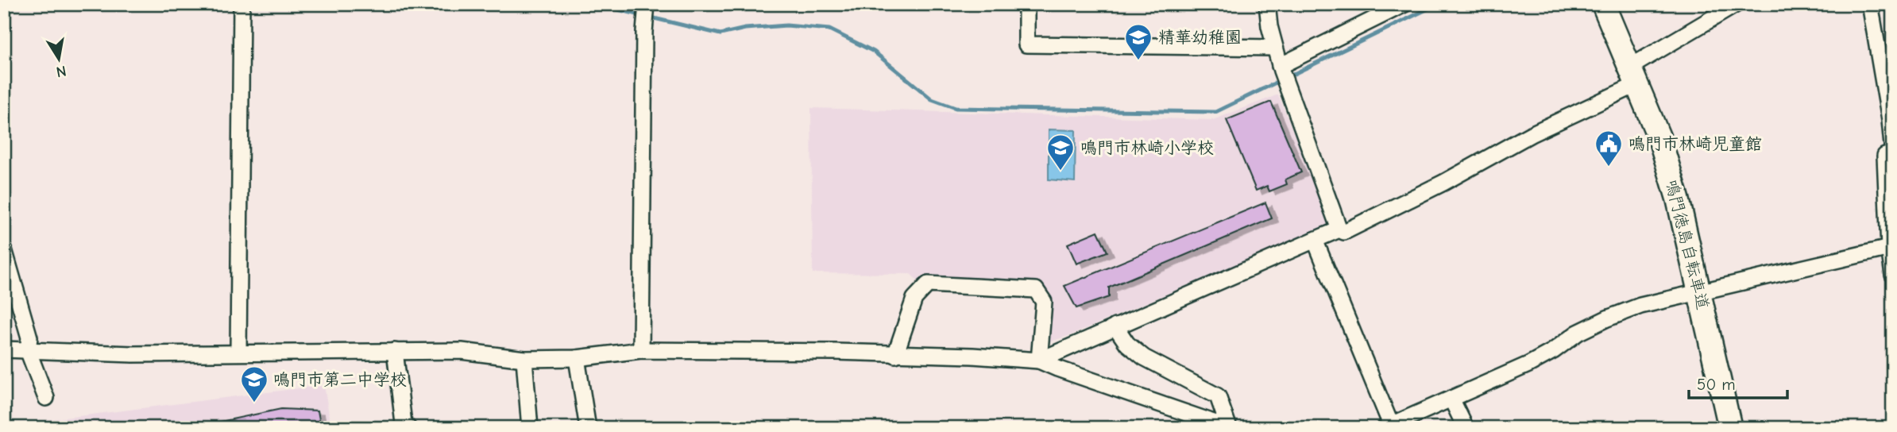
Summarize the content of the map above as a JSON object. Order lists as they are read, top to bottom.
{
  "streets": {
    "main road": ["鳴門徳島自転車道"]
  },
  "places": {
    "school or university": ["精華幼稚園", "鳴門市林崎小学校", "鳴門市第二中学校"],
    "public building": ["鳴門市林崎児童館"]
  },
  "scale_bar": "50 m",
  "north": "bottom"
}
